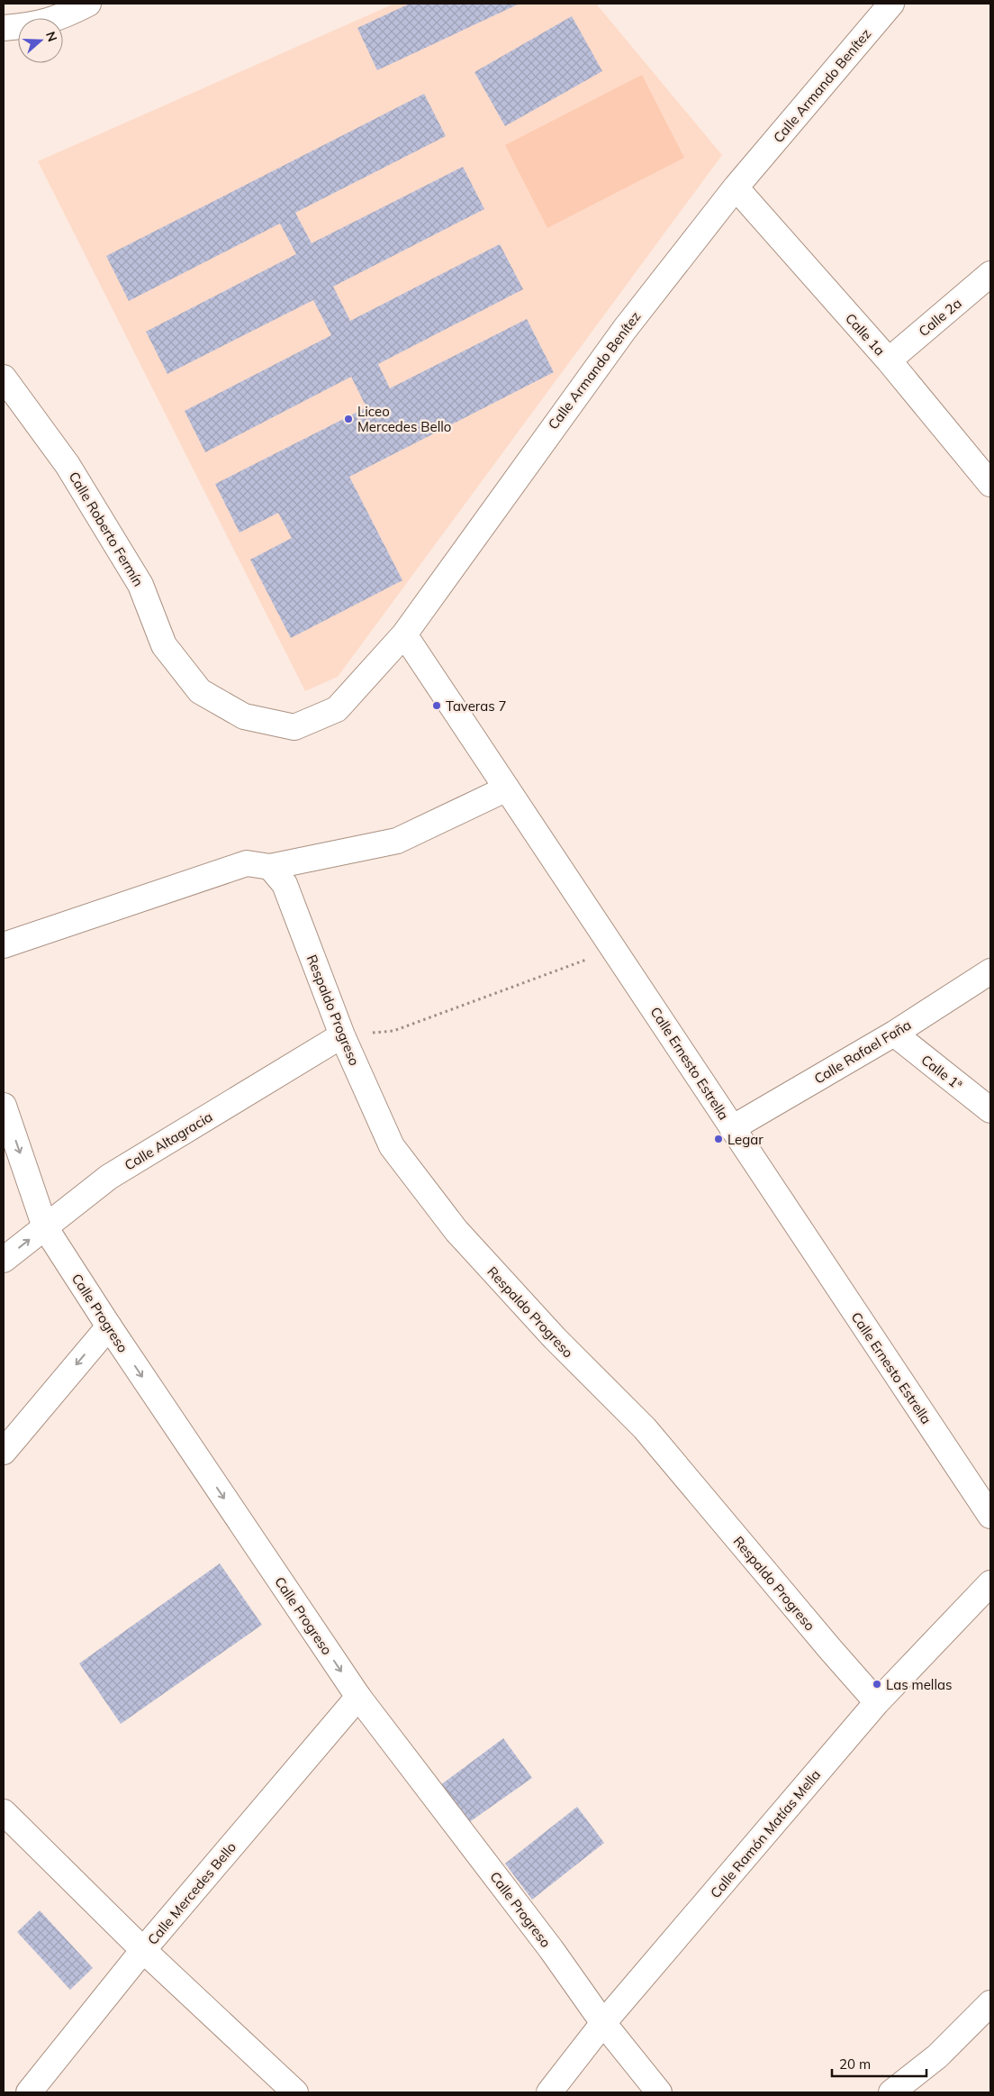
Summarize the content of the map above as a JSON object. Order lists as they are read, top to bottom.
{
  "streets": {
    "street": [
      "Calle Armando Benítez",
      "Calle 2a",
      "Calle 1a",
      "Calle Roberto Fermín",
      "Respaldo Progreso",
      "Calle Rafael Faña",
      "Calle Ernesto Estrella",
      "Calle 1ª",
      "Calle Altagracia",
      "Calle Progreso",
      "Calle Ramón Matías Mella",
      "Calle Mercedes Bello"
    ]
  },
  "crossings": [
    ["Calle Armando Benítez", "Calle 1a"],
    ["Calle Armando Benítez", "Calle Roberto Fermín"],
    ["Calle Armando Benítez", "Calle Ernesto Estrella"],
    ["Calle 2a", "Calle 1a"],
    ["Respaldo Progreso", "Calle Altagracia"],
    ["Respaldo Progreso", "Calle Ramón Matías Mella"],
    ["Calle Rafael Faña", "Calle Ernesto Estrella"],
    ["Calle Rafael Faña", "Calle 1ª"],
    ["Calle Altagracia", "Calle Progreso"],
    ["Calle Progreso", "Calle Ramón Matías Mella"],
    ["Calle Progreso", "Calle Mercedes Bello"]
  ],
  "one_way": ["Calle Progreso"],
  "places": [
    "Liceo Mercedes Bello",
    "Taveras 7",
    "Legar",
    "Las mellas"
  ],
  "scale_bar": "20 m",
  "north": "right"
}
